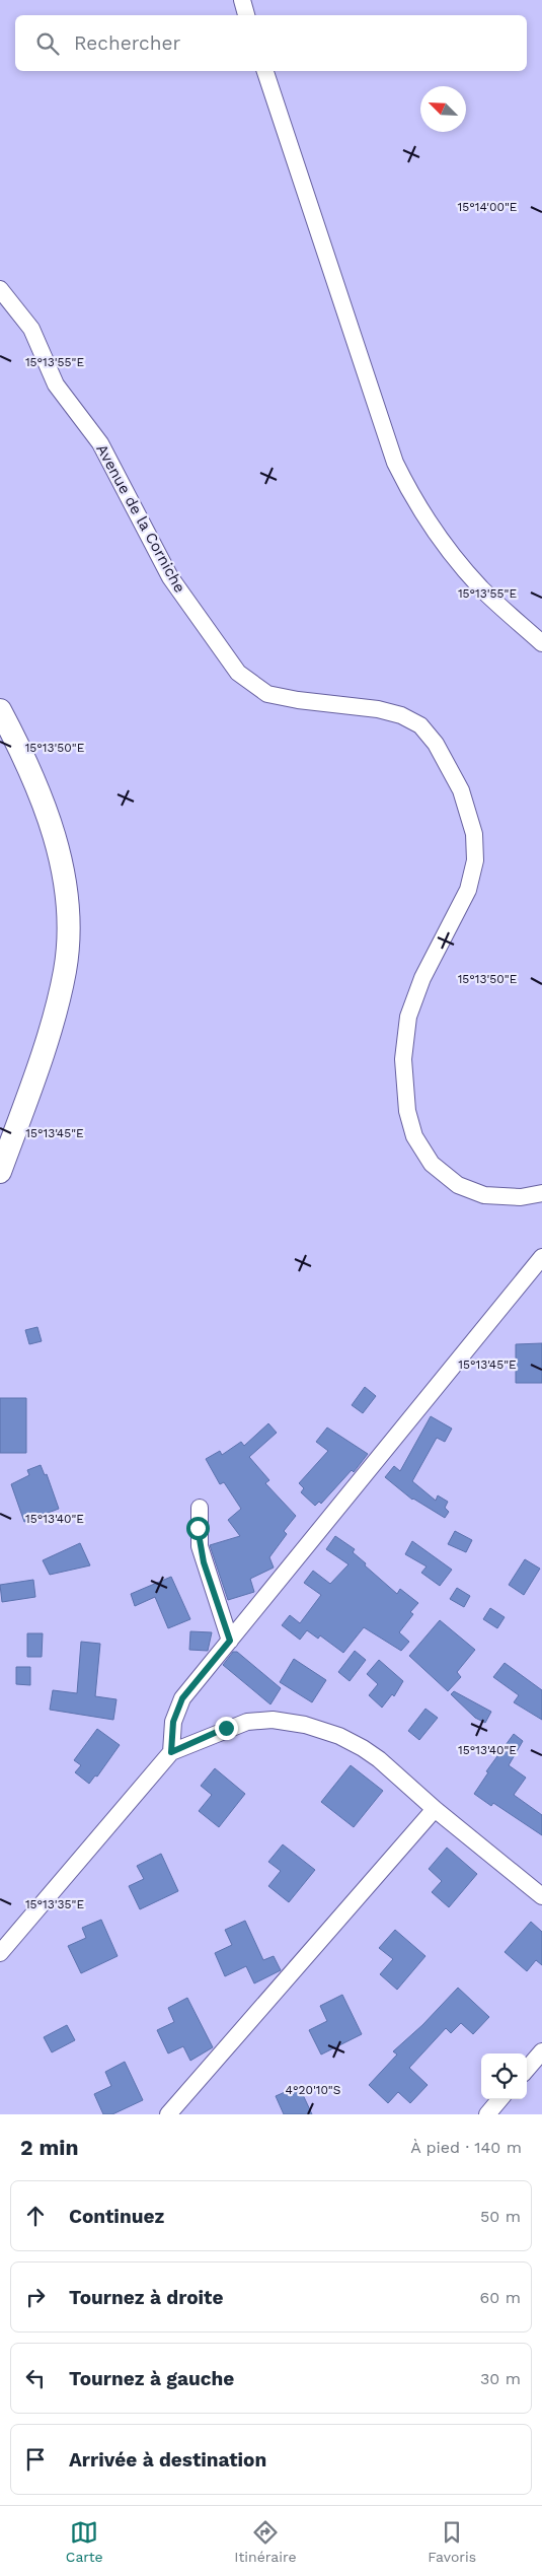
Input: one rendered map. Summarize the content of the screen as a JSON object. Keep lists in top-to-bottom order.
{
  "streets": {
    "street": ["Avenue de la Corniche"]
  },
  "north": "top left",
  "page": {
    "search": "Rechercher",
    "heading": ["2 min", "À pied · 140 m"],
    "list": [
      ["Continuez", "50 m"],
      ["Tournez à droite", "60 m"],
      ["Tournez à gauche", "30 m"],
      "Arrivée à destination"
    ],
    "nav": ["Carte", "Itinéraire", "Favoris"]
  },
  "coordinates": [
    "15°14'00\"E",
    "15°13'55\"E",
    "15°13'50\"E",
    "15°13'45\"E",
    "15°13'40\"E",
    "15°13'35\"E",
    "4°20'10\"S"
  ]
}
